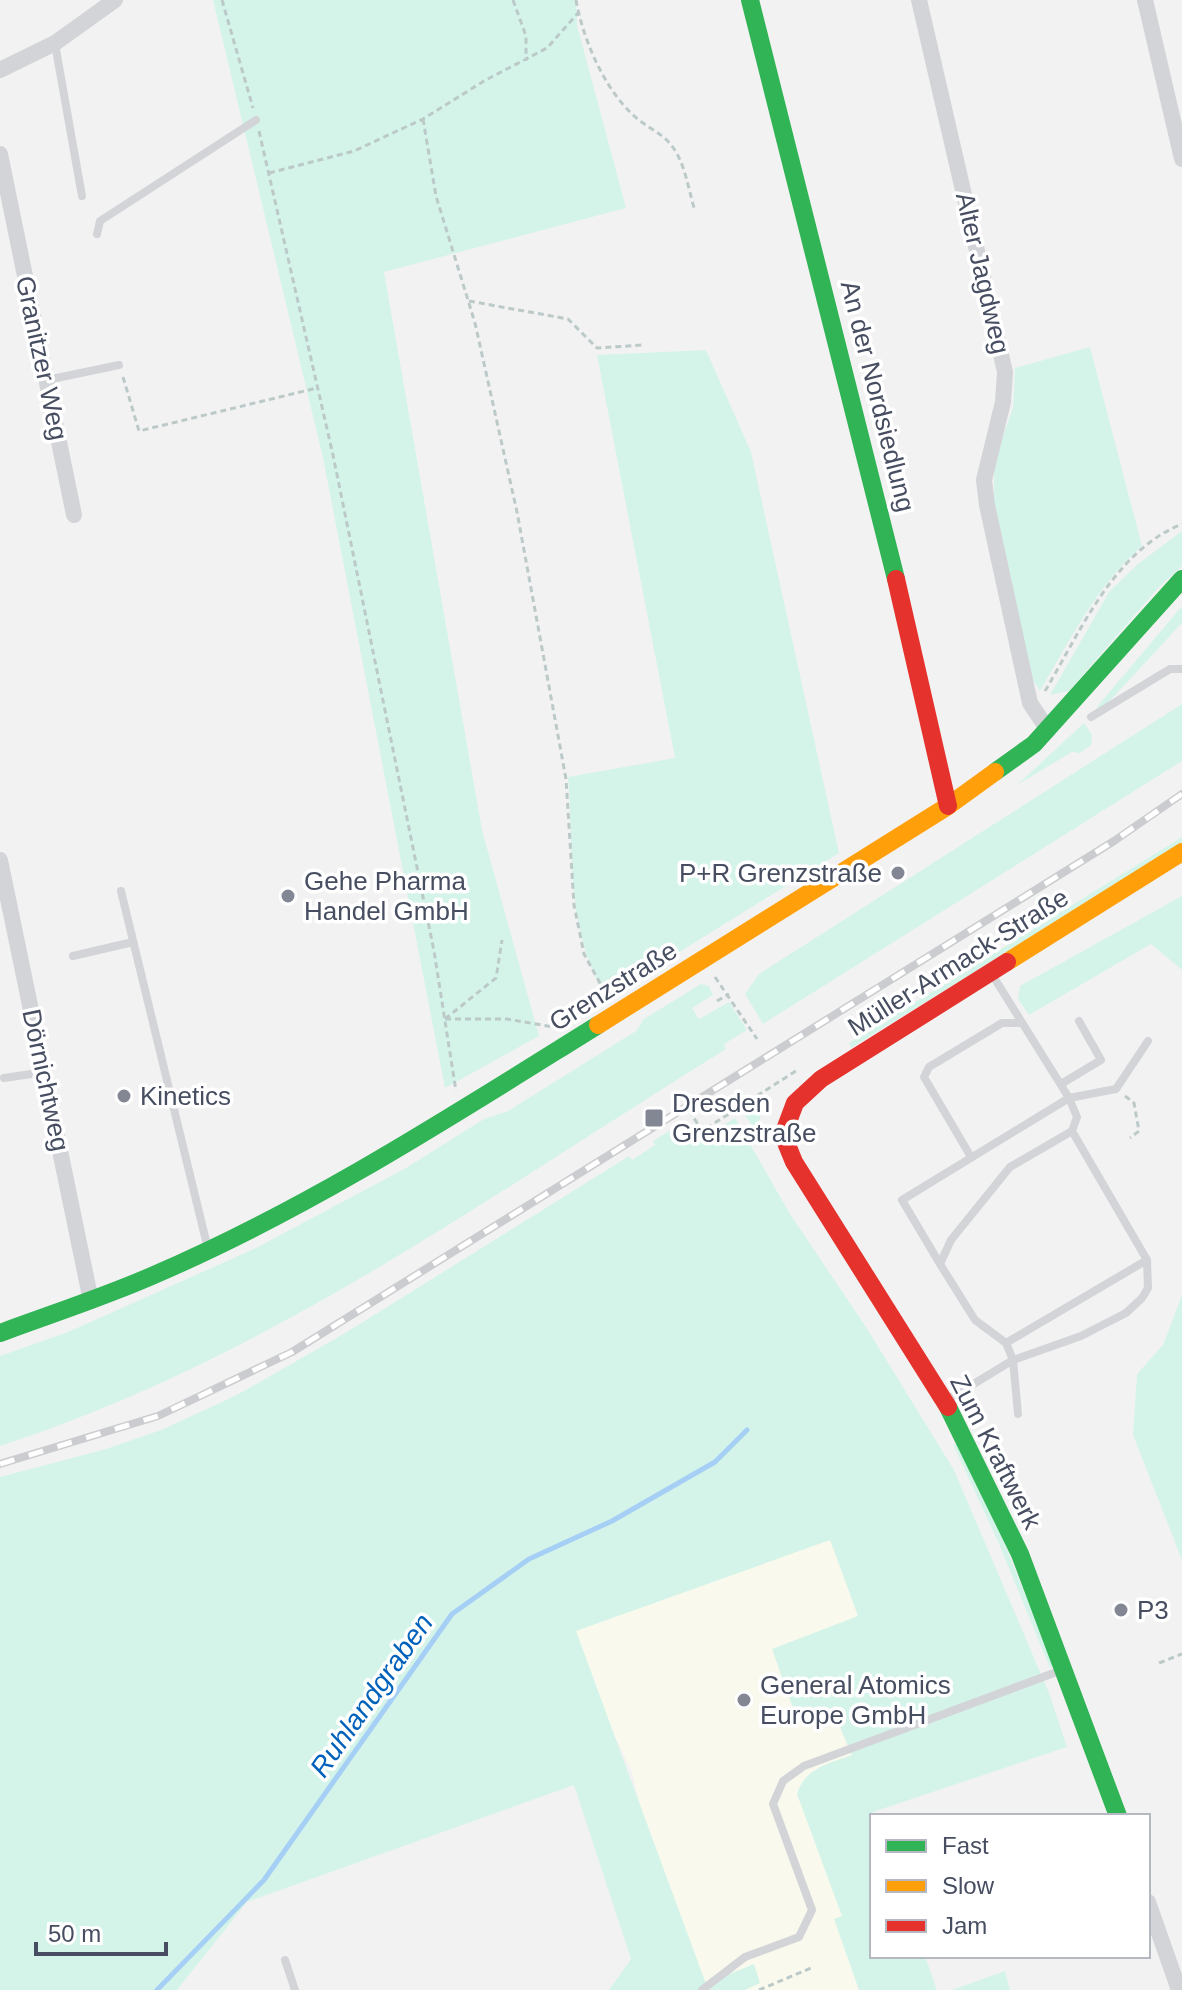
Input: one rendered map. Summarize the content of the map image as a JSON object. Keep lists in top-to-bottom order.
{
  "streets": {
    "street": [
      "Alter Jagdweg",
      "Granitzer Weg",
      "An der Nordsiedlung",
      "Müller-Armack-Straße",
      "Grenzstraße",
      "Dörnichtweg",
      "Zum Kraftwerk"
    ]
  },
  "crossings": [
    ["Alter Jagdweg", "Grenzstraße"],
    ["An der Nordsiedlung", "Grenzstraße"],
    ["Müller-Armack-Straße", "Zum Kraftwerk"],
    ["Grenzstraße", "Dörnichtweg"]
  ],
  "water": ["Ruhlandgraben"],
  "places": {
    "other": [
      "P+R Grenzstraße",
      "Gehe Pharma Handel GmbH",
      "Kinetics",
      "P3",
      "General Atomics Europe GmbH"
    ],
    "transit": ["Dresden Grenzstraße"]
  },
  "legend": ["Fast", "Slow", "Jam"],
  "scale_bar": "50 m"
}
